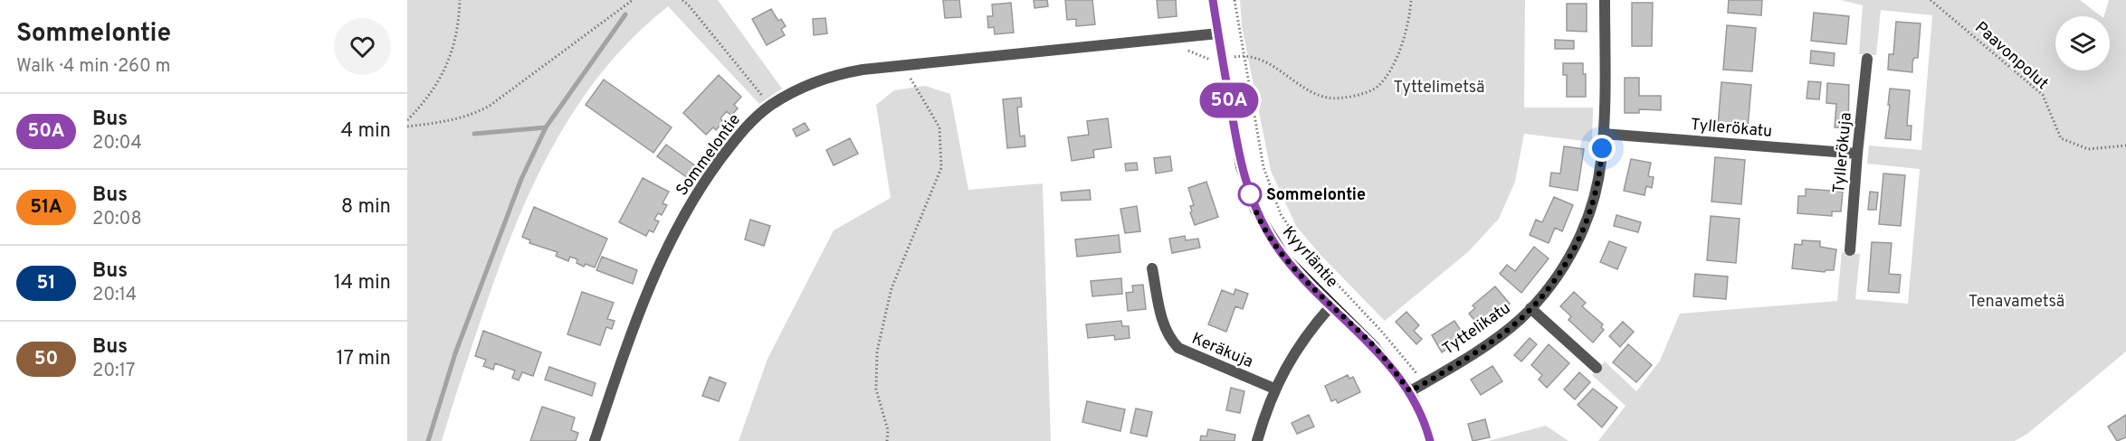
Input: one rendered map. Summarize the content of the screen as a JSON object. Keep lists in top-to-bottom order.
{
  "streets": {
    "street": [
      "Tyllerökatu",
      "Tyllerökuja",
      "Sommelontie",
      "Kyyrläntie",
      "Tyttelikatu",
      "Keräkuja"
    ],
    "path": ["Paavonpolut"]
  },
  "crossings": [
    ["Tyllerökatu", "Tyllerökuja"],
    ["Tyllerökatu", "Tyttelikatu"],
    ["Sommelontie", "Kyyrläntie"],
    ["Kyyrläntie", "Tyttelikatu"]
  ],
  "parks": ["Tyttelimetsä", "Tenavametsä"],
  "places": ["Sommelontie"],
  "lines": ["bus line 50A"],
  "page": {
    "heading": ["Sommelontie", "Walk · 4 min · 260 m"],
    "on_map": "50A",
    "list": [
      {
        "mark": "50A",
        "name": "Bus",
        "note": "20:04",
        "value": "4 min"
      },
      {
        "mark": "51A",
        "name": "Bus",
        "note": "20:08",
        "value": "8 min"
      },
      {
        "mark": "51",
        "name": "Bus",
        "note": "20:14",
        "value": "14 min"
      },
      {
        "mark": "50",
        "name": "Bus",
        "note": "20:17",
        "value": "17 min"
      }
    ]
  }
}
